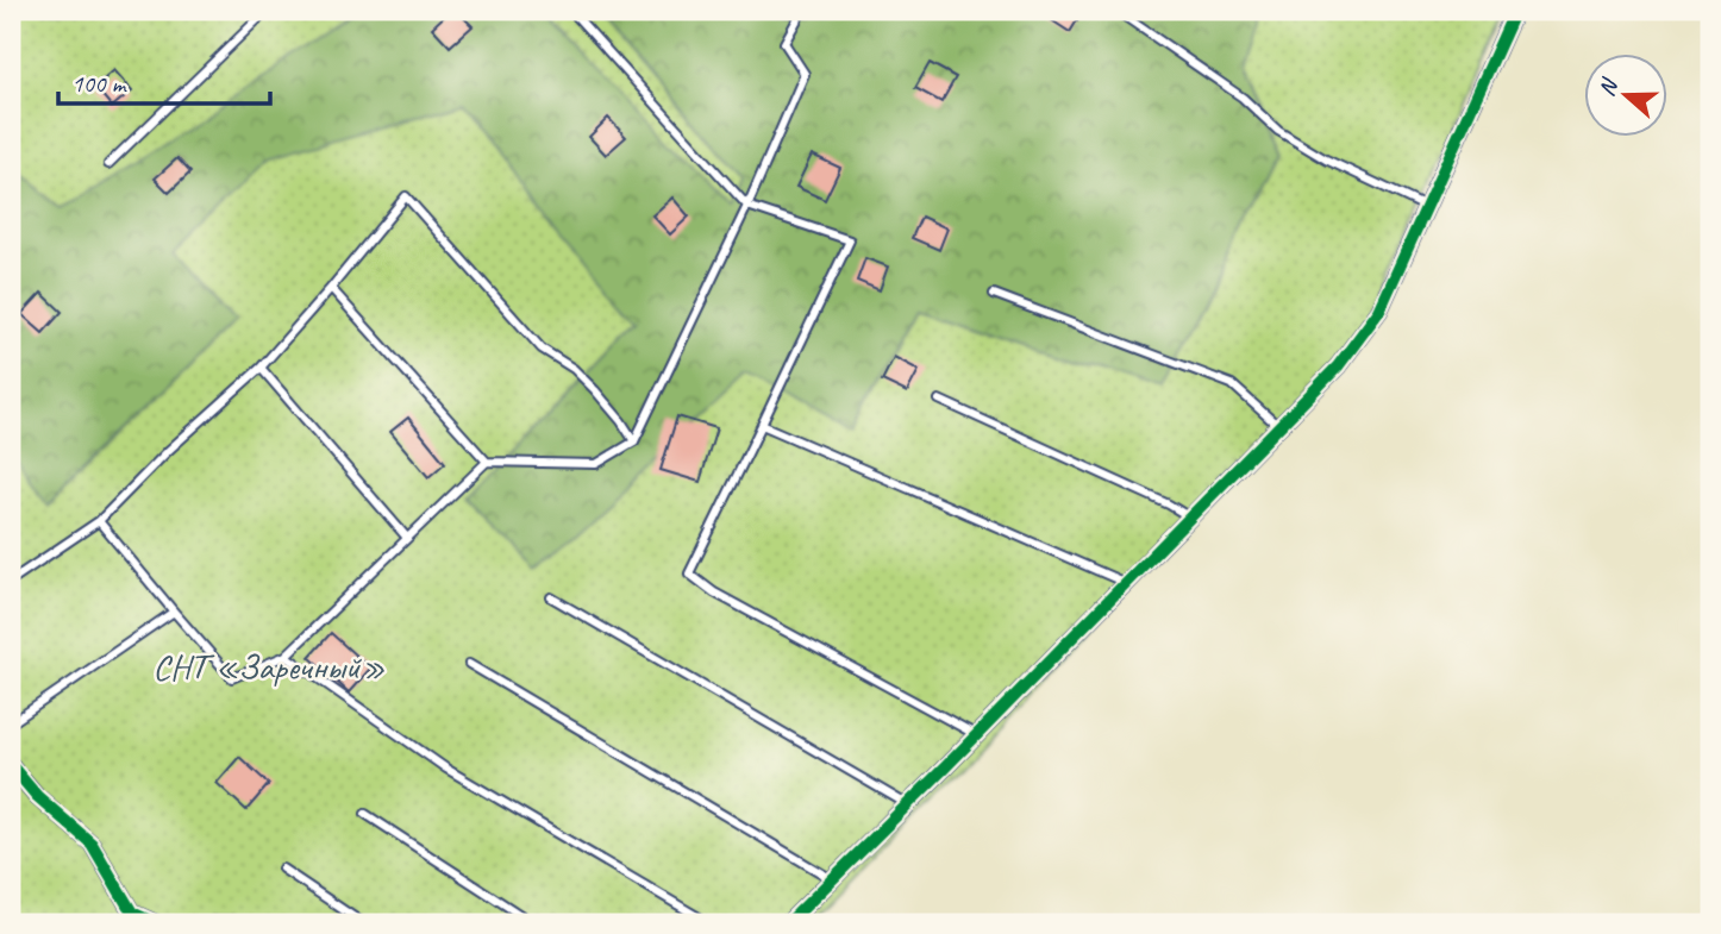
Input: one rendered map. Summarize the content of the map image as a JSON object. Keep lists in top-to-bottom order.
{
  "parks": ["СНТ «Заречный»"],
  "scale_bar": "100 m",
  "north": "left"
}
